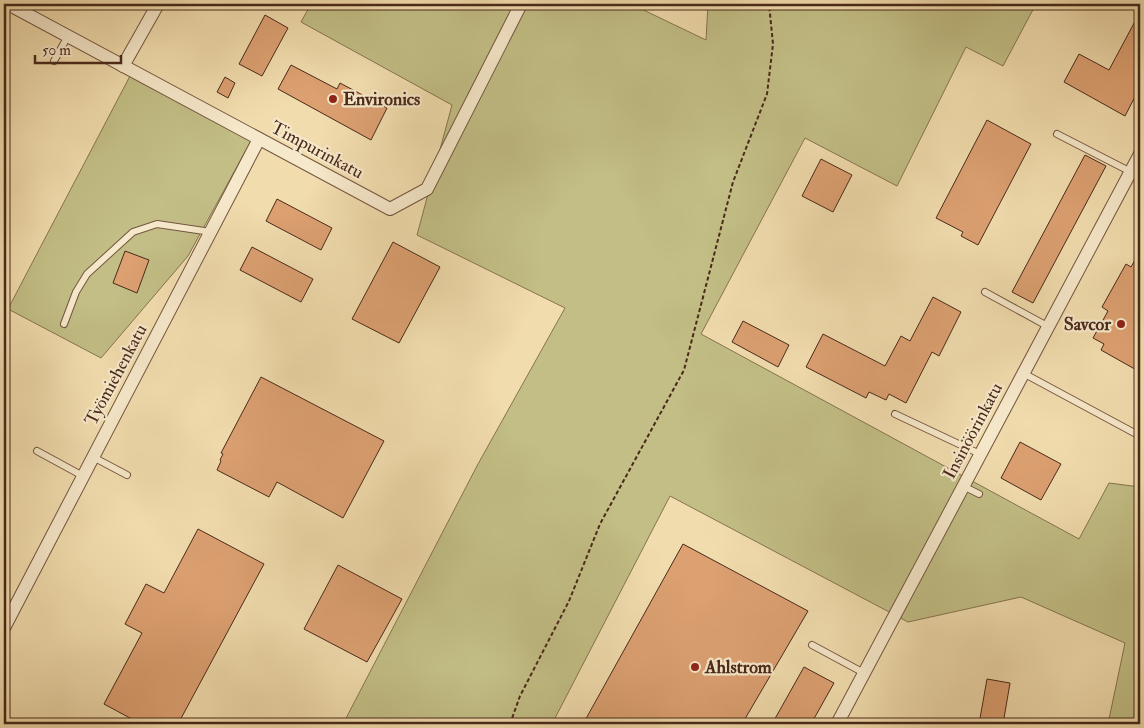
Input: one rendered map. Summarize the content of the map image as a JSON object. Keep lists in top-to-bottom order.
{
  "streets": {
    "street": ["Timpurinkatu", "Työmiehenkatu", "Insinöörinkatu"]
  },
  "crossings": [
    ["Timpurinkatu", "Työmiehenkatu"]
  ],
  "places": ["Environics", "Savcor", "Ahlstrom"],
  "scale_bar": "50 m"
}
